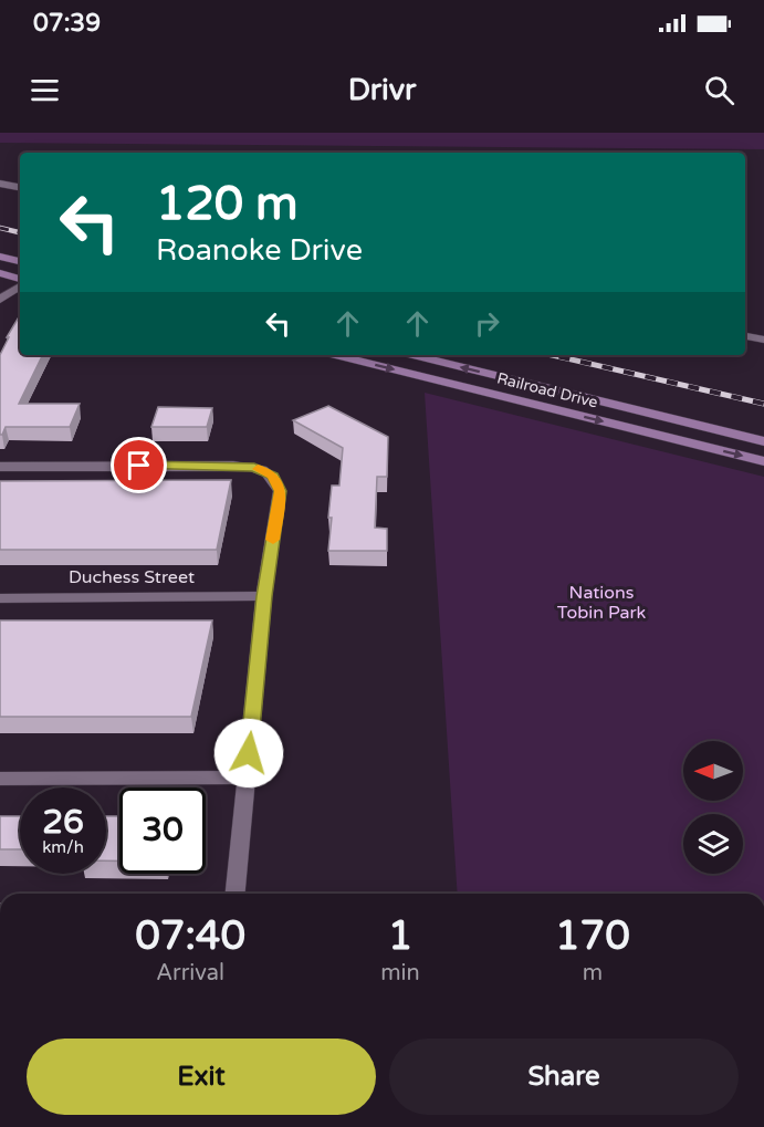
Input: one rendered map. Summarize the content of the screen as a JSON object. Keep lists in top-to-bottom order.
{
  "streets": {
    "main road": ["Railroad Drive"],
    "street": ["Duchess Street"]
  },
  "parks": ["Nations Tobin Park"],
  "north": "left",
  "page": {
    "status": "07:39",
    "header": "Drivr",
    "turn": ["120 m", "Roanoke Drive"],
    "speed": "26 km/h",
    "limit": "30",
    "eta": [
      "07:40",
      "Arrival",
      "1",
      "min",
      "170",
      "m"
    ],
    "buttons": ["Exit", "Share"]
  }
}
